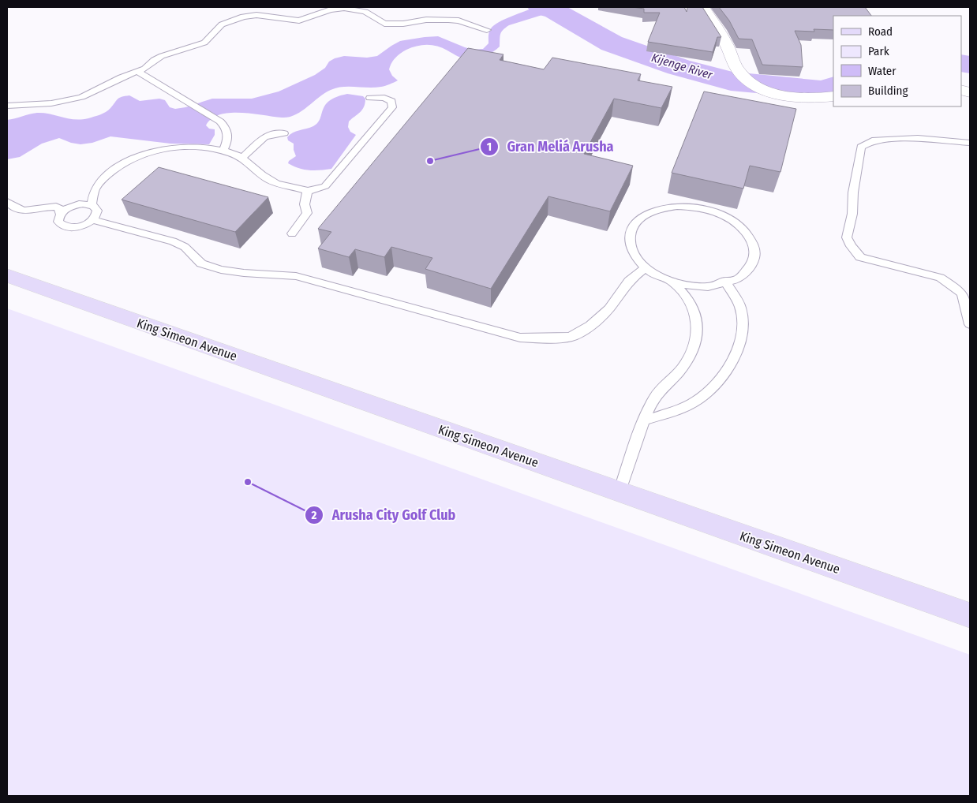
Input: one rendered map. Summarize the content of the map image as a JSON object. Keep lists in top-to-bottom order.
{
  "streets": {
    "main road": ["King Simeon Avenue"]
  },
  "water": ["Kijenge River"],
  "places": ["Gran Meliá Arusha", "Arusha City Golf Club"],
  "legend": [
    "Road",
    "Park",
    "Water",
    "Building"
  ]
}
